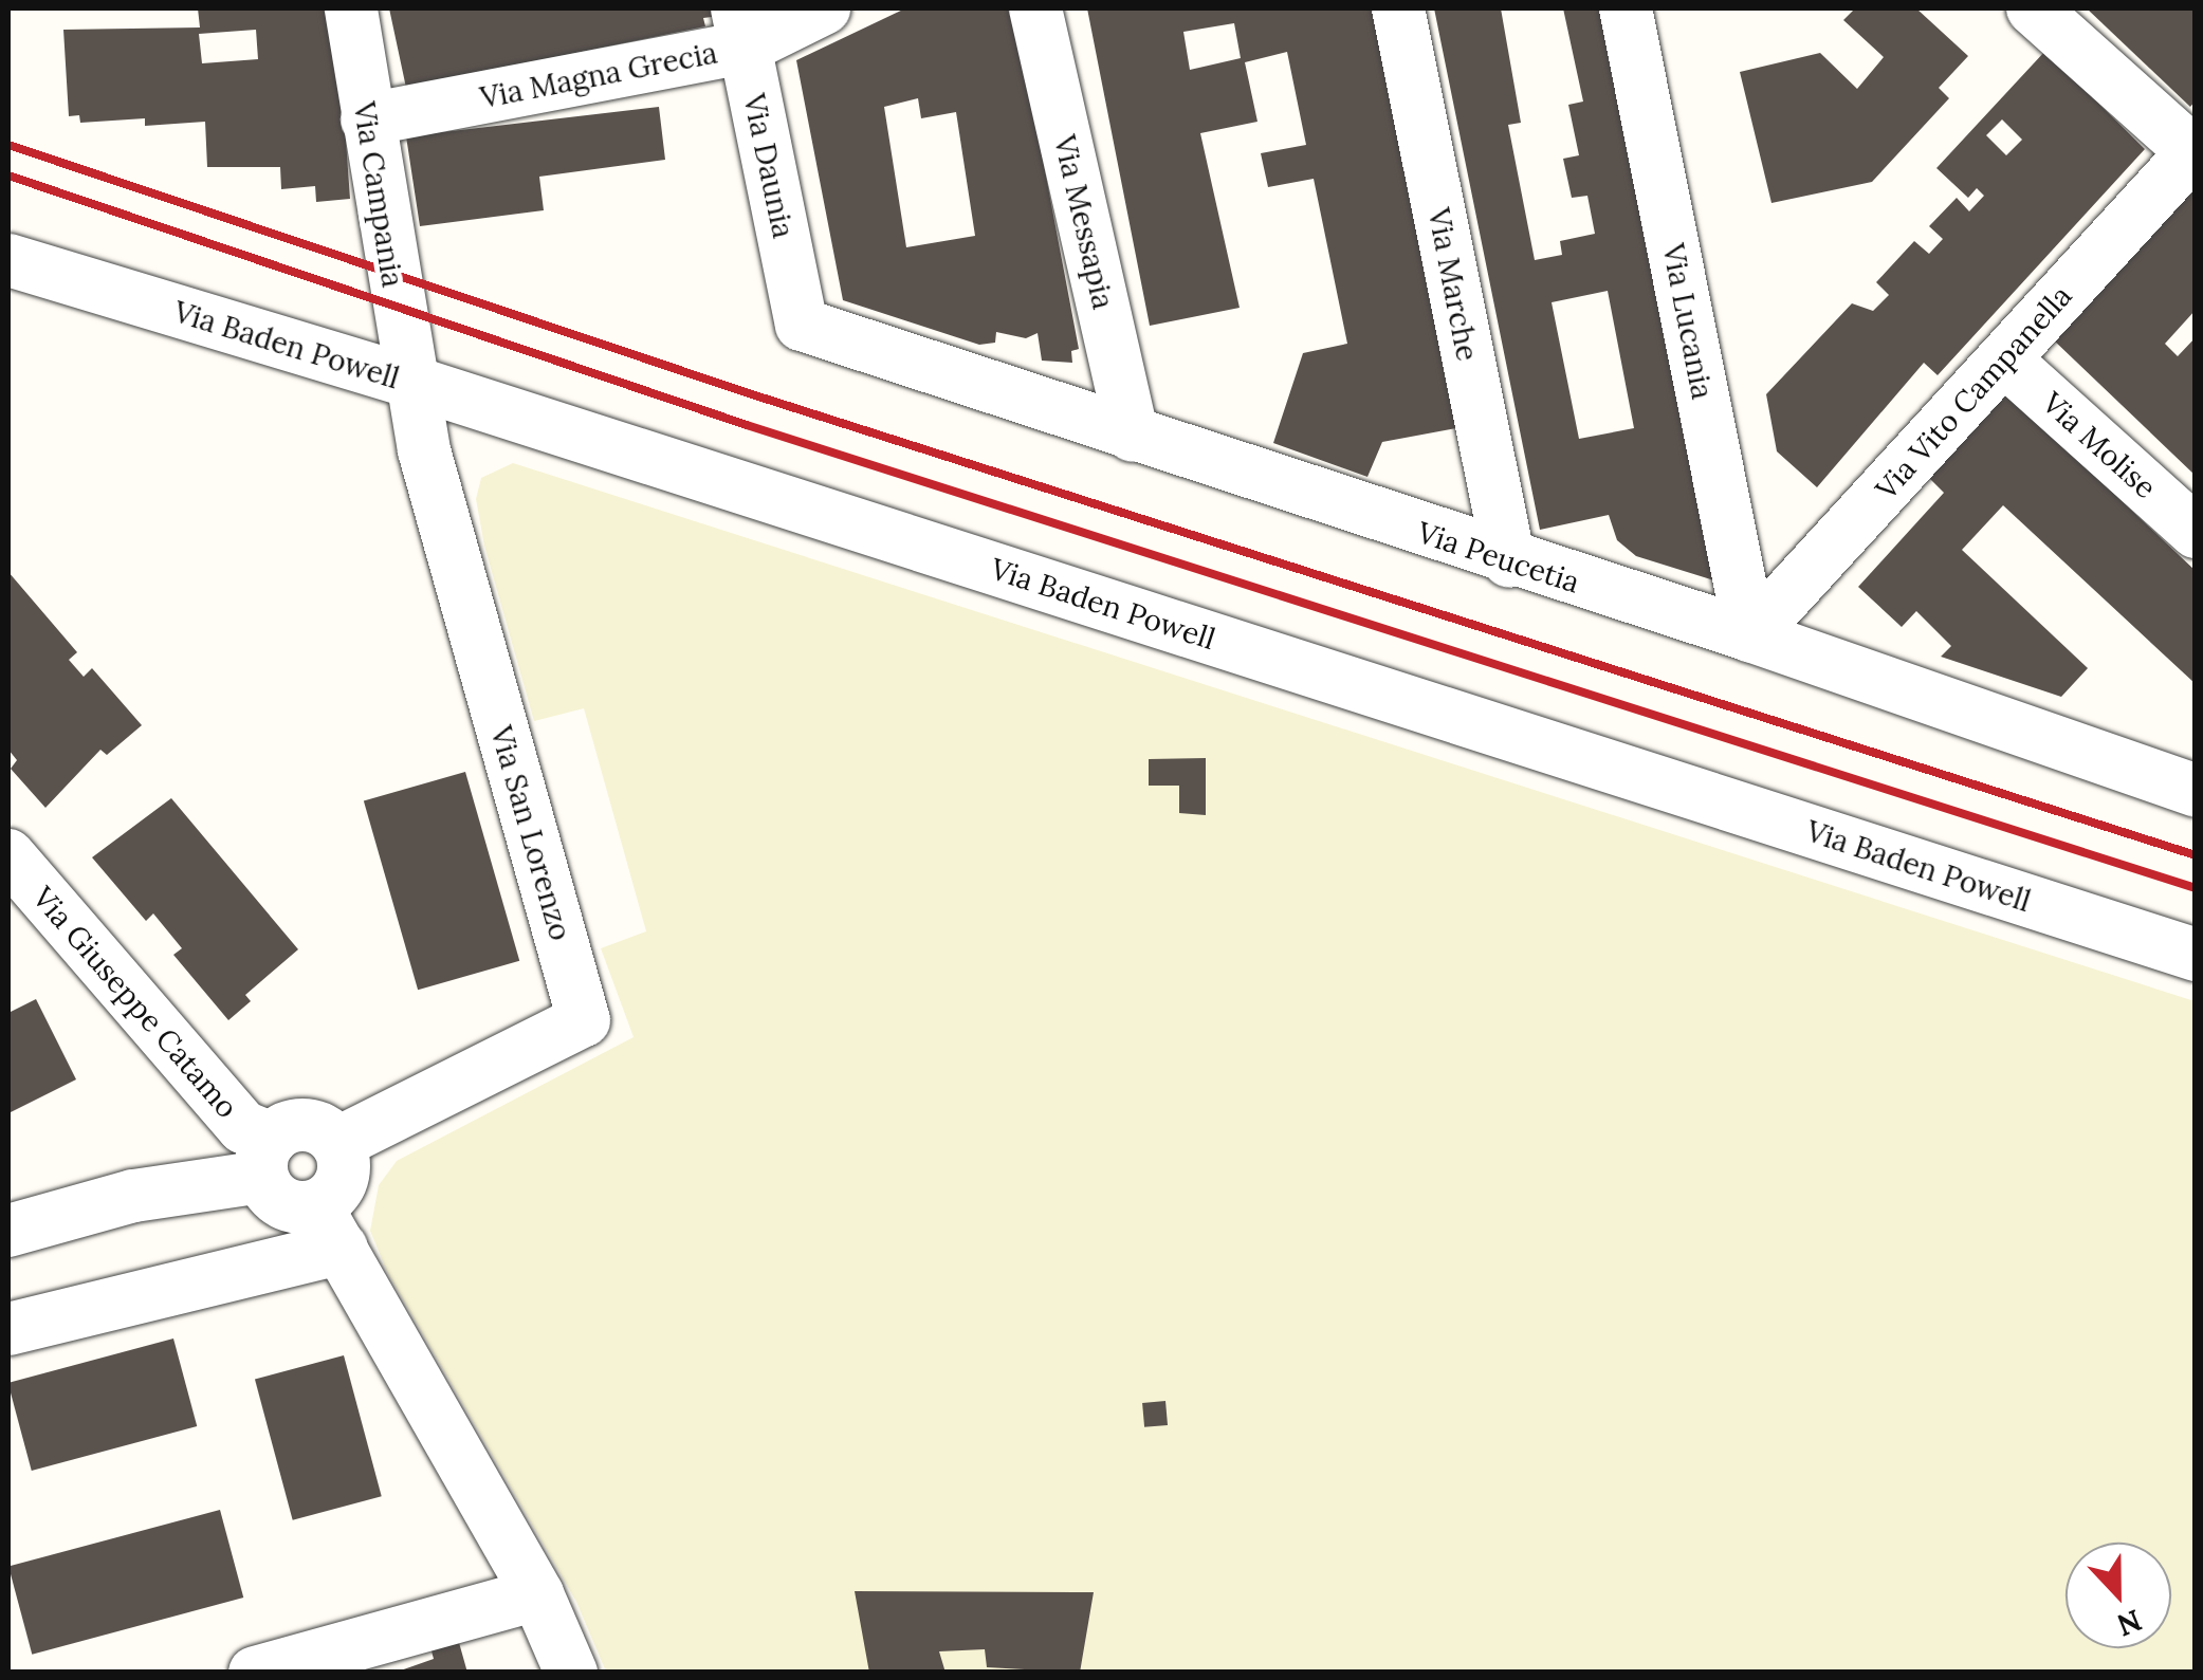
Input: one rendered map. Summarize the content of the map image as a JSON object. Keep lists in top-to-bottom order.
{
  "streets": {
    "street": [
      "Via Magna Grecia",
      "Via Daunia",
      "Via Campania",
      "Via Messapia",
      "Via Marche",
      "Via Lucania",
      "Via Baden Powell",
      "Via Vito Campanella",
      "Via Molise",
      "Via Peucetia",
      "Via San Lorenzo",
      "Via Giuseppe Catamo"
    ]
  },
  "crossings": [
    ["Via Magna Grecia", "Via Daunia"],
    ["Via Magna Grecia", "Via Campania"],
    ["Via Daunia", "Via Peucetia"],
    ["Via Campania", "Via Baden Powell"],
    ["Via Campania", "Via San Lorenzo"],
    ["Via Messapia", "Via Peucetia"],
    ["Via Marche", "Via Peucetia"],
    ["Via Lucania", "Via Vito Campanella"],
    ["Via Lucania", "Via Peucetia"],
    ["Via Baden Powell", "Via San Lorenzo"],
    ["Via Vito Campanella", "Via Molise"],
    ["Via Vito Campanella", "Via Peucetia"]
  ],
  "north": "bottom"
}
